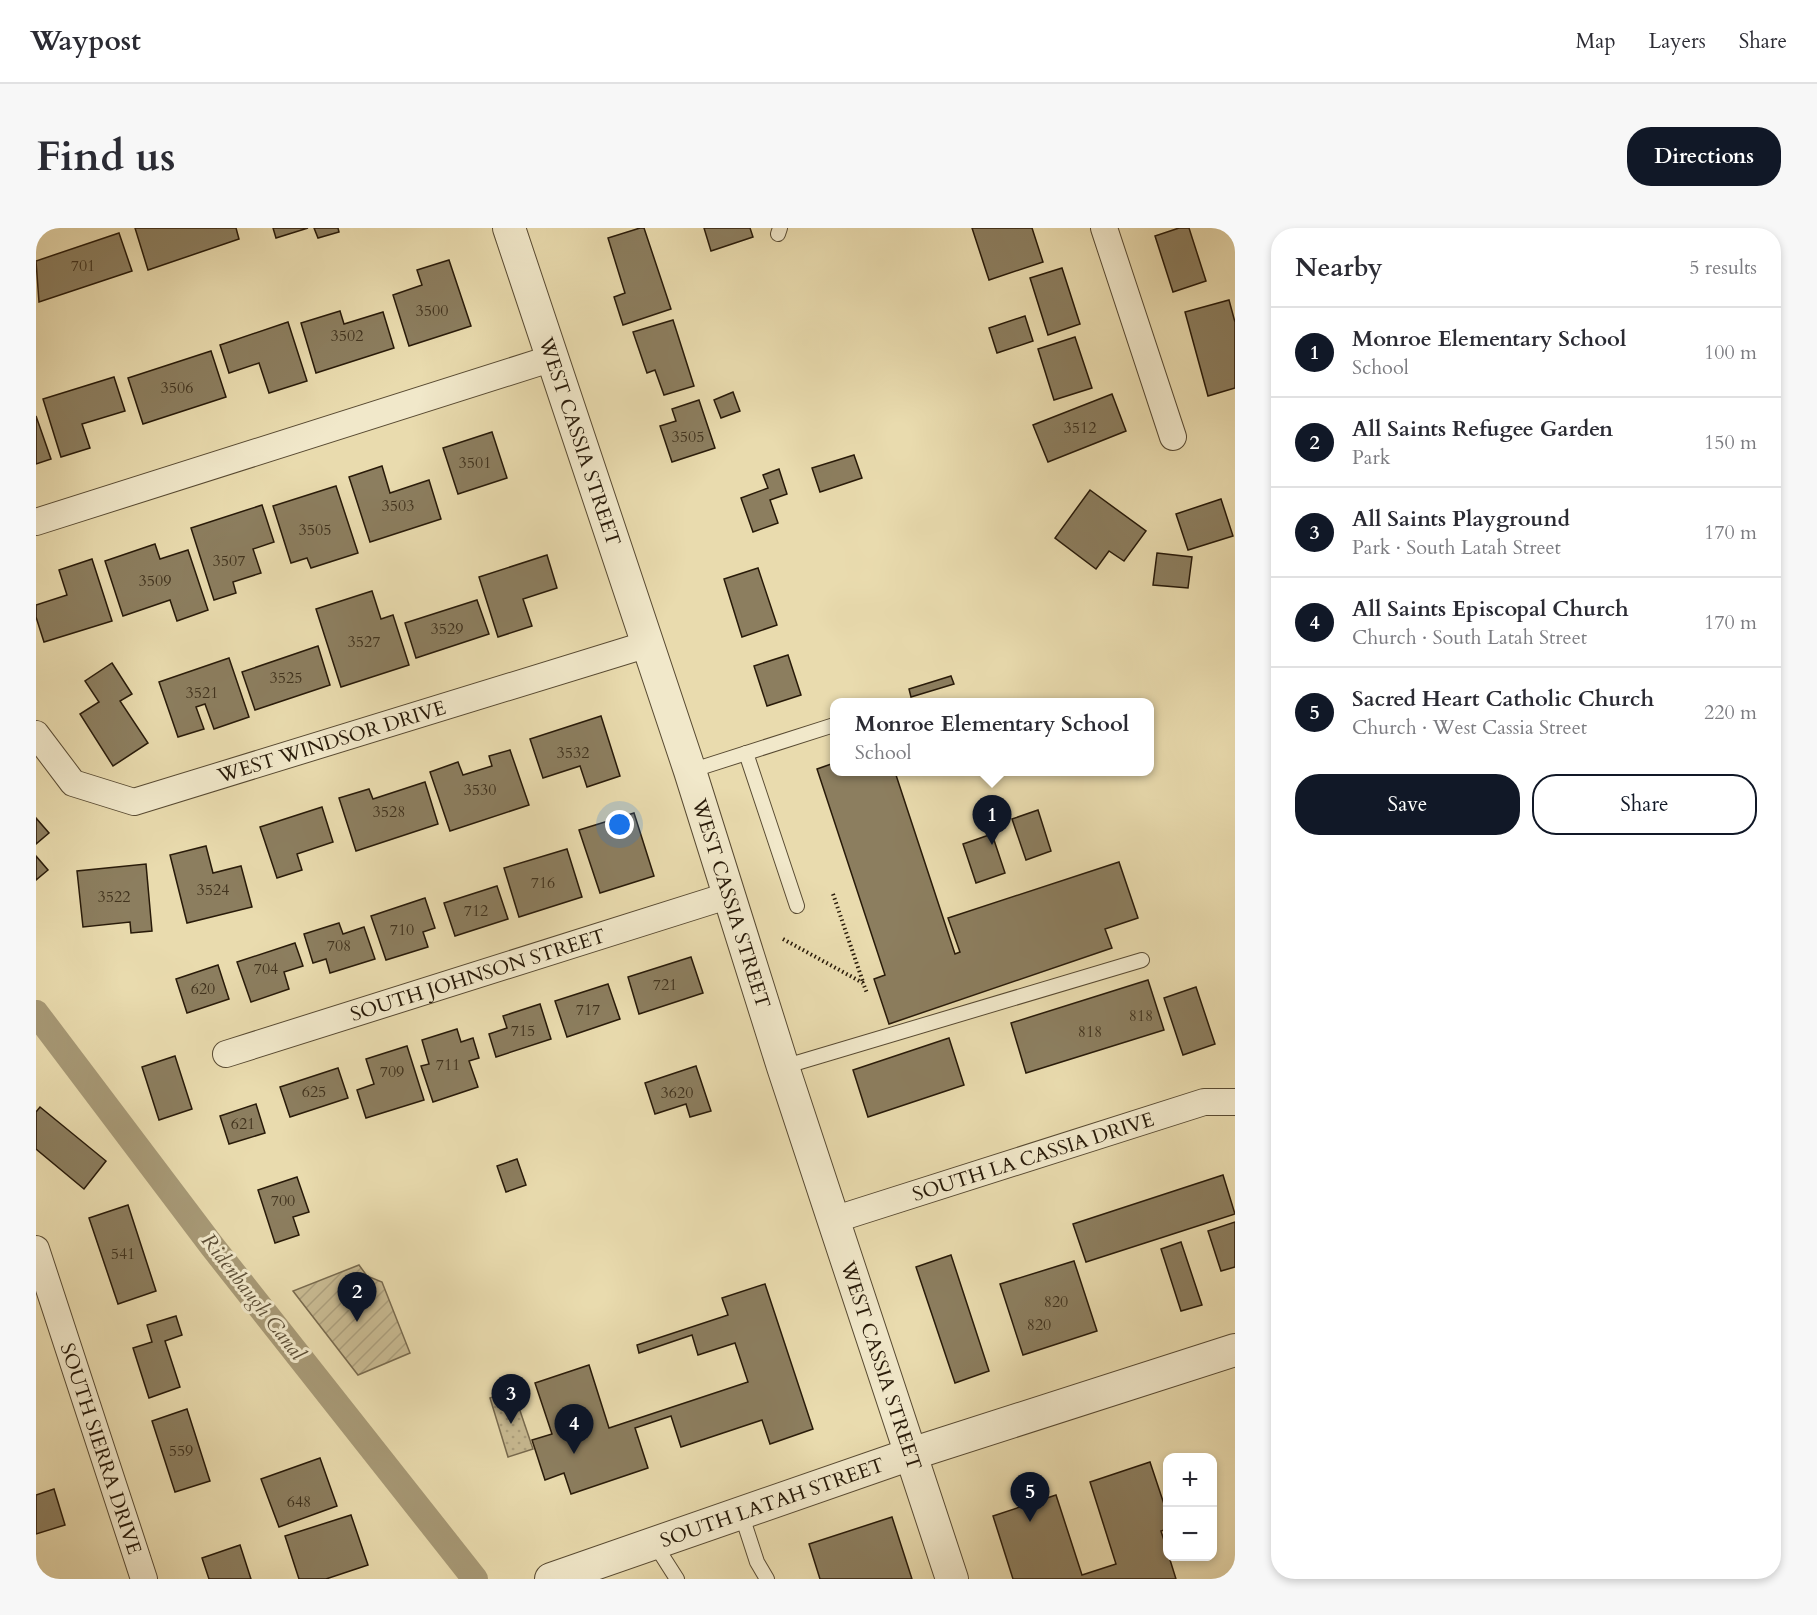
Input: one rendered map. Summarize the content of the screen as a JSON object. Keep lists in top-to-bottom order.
{
  "streets": {
    "street": [
      "WEST CASSIA STREET",
      "WEST WINDSOR DRIVE",
      "SOUTH JOHNSON STREET",
      "SOUTH LA CASSIA DRIVE",
      "SOUTH SIERRA DRIVE",
      "SOUTH LATAH STREET"
    ]
  },
  "crossings": [
    ["WEST CASSIA STREET", "WEST WINDSOR DRIVE"],
    ["WEST CASSIA STREET", "SOUTH JOHNSON STREET"],
    ["WEST CASSIA STREET", "SOUTH LA CASSIA DRIVE"],
    ["WEST CASSIA STREET", "SOUTH LATAH STREET"]
  ],
  "water": ["Ridenbaugh Canal"],
  "house_numbers": [
    "701",
    "3500",
    "3502",
    "3506",
    "3512",
    "3505",
    "3501",
    "3503",
    "3505",
    "3507",
    "3509",
    "3529",
    "3527",
    "3525",
    "3521",
    "3532",
    "3530",
    "3528",
    "716",
    "3524",
    "3522",
    "712",
    "710",
    "708",
    "704",
    "721",
    "620",
    "717",
    "818",
    "715",
    "818",
    "711",
    "709",
    "625",
    "3620",
    "621",
    "700",
    "541",
    "820",
    "820",
    "559",
    "648"
  ],
  "page": {
    "header": "Waypost",
    "nav": ["Map", "Layers", "Share"],
    "buttons": [
      "Directions",
      ["Save", "Share"]
    ],
    "title": "Find us",
    "heading": ["Nearby", "5 results"],
    "list": [
      {
        "mark": "1",
        "name": "Monroe Elementary School",
        "note": "School",
        "value": "100 m"
      },
      {
        "mark": "2",
        "name": "All Saints Refugee Garden",
        "note": "Park",
        "value": "150 m"
      },
      {
        "mark": "3",
        "name": "All Saints Playground",
        "note": "Park · South Latah Street",
        "value": "170 m"
      },
      {
        "mark": "4",
        "name": "All Saints Episcopal Church",
        "note": "Church · South Latah Street",
        "value": "170 m"
      },
      {
        "mark": "5",
        "name": "Sacred Heart Catholic Church",
        "note": "Church · West Cassia Street",
        "value": "220 m"
      }
    ],
    "popup": ["Monroe Elementary School", "School"],
    "pins": [
      "1",
      "2",
      "3",
      "4",
      "5"
    ],
    "map_buttons": ["+", "−"]
  }
}
